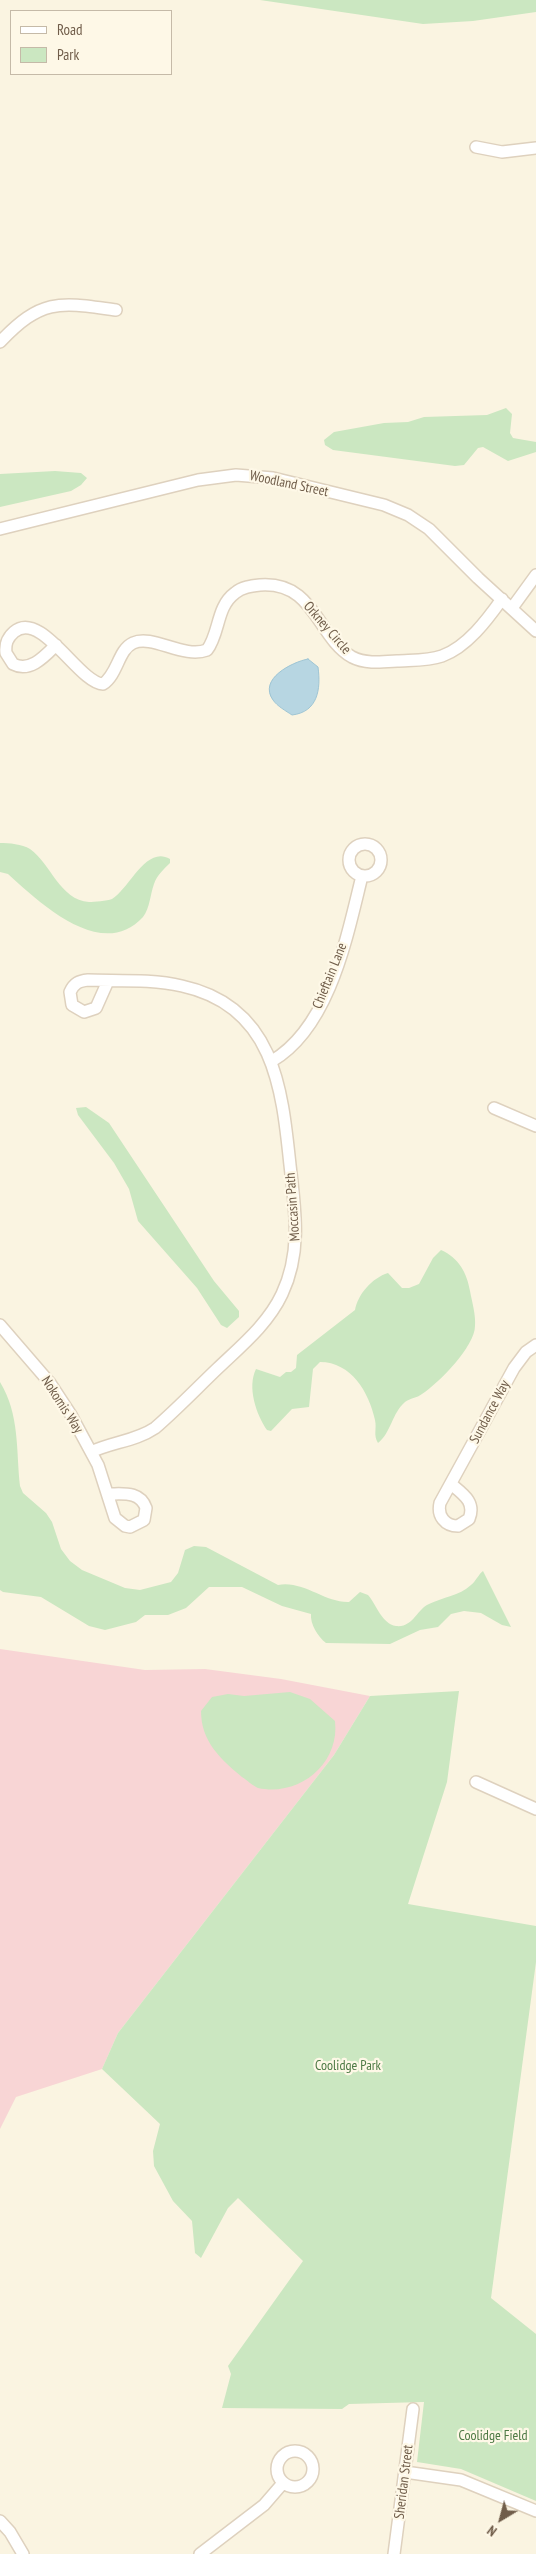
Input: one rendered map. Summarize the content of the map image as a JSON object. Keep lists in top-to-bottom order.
{
  "streets": {
    "street": [
      "Woodland Street",
      "Orkney Circle",
      "Chieftain Lane",
      "Moccasin Path",
      "Nokomis Way",
      "Sundance Way",
      "Sheridan Street"
    ]
  },
  "crossings": [
    ["Woodland Street", "Orkney Circle"],
    ["Chieftain Lane", "Moccasin Path"],
    ["Moccasin Path", "Nokomis Way"]
  ],
  "parks": ["Coolidge Park", "Coolidge Field"],
  "legend": ["Road", "Park"],
  "north": "bottom left"
}
